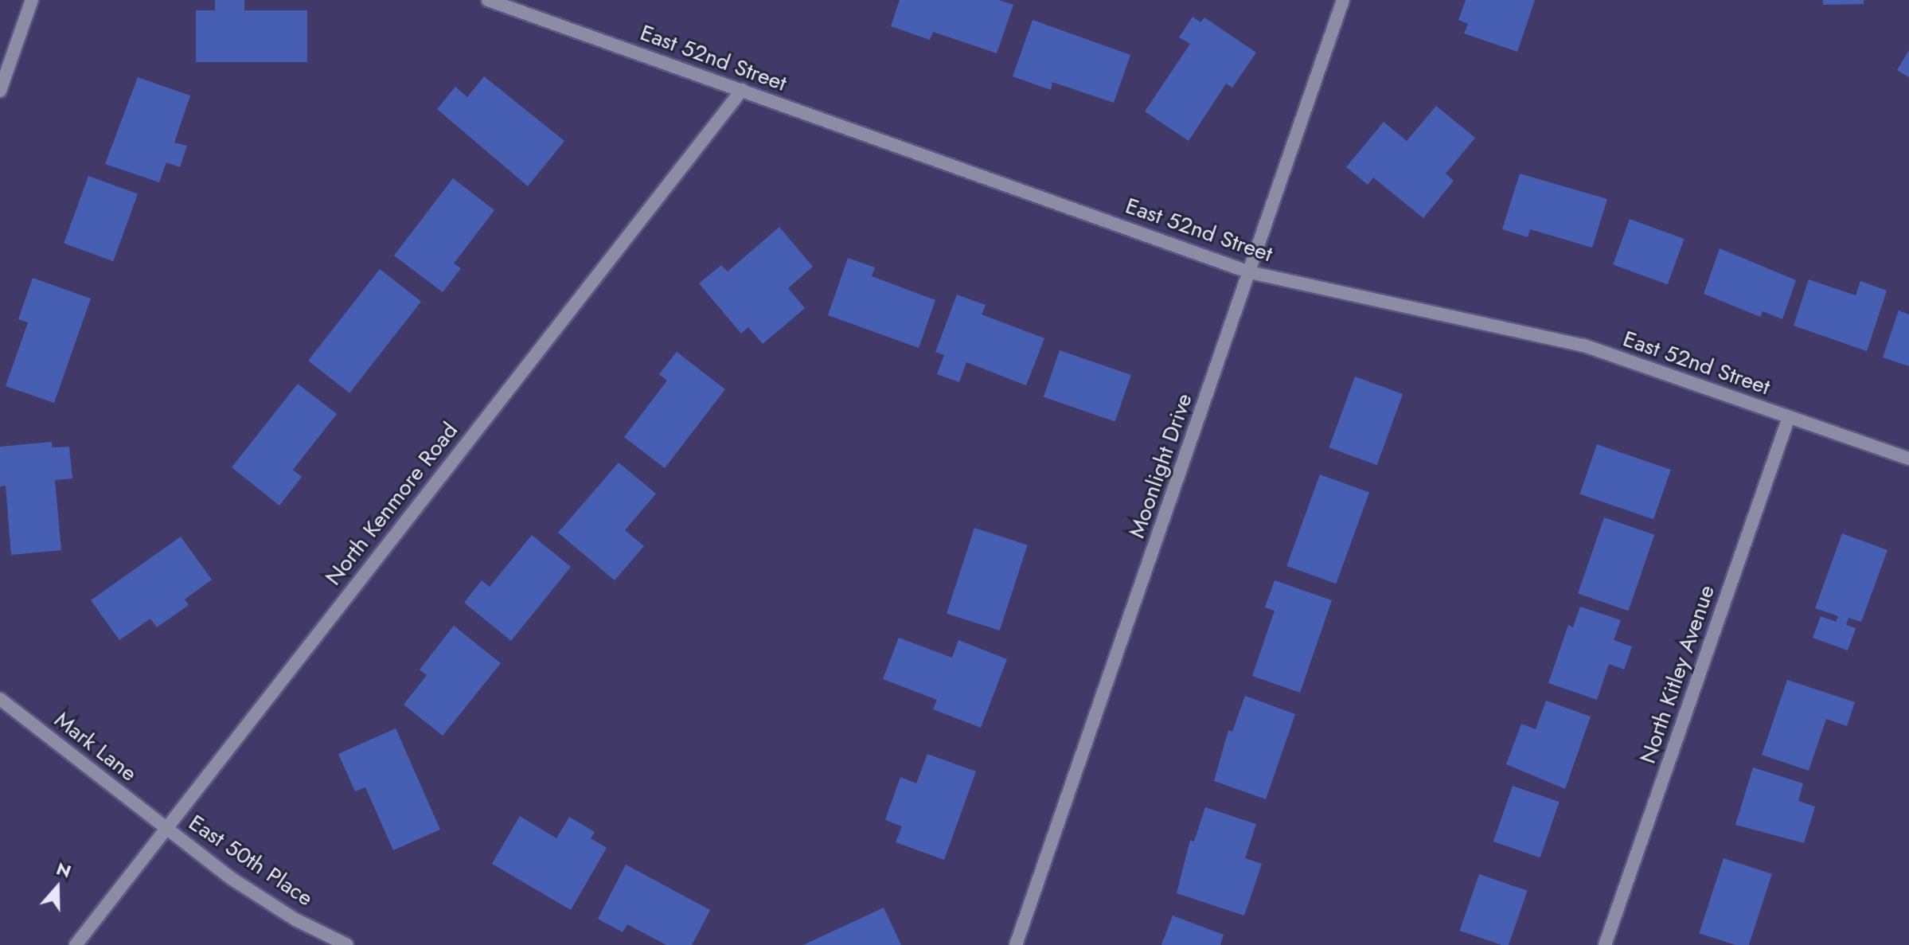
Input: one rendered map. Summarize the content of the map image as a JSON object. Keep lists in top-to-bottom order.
{
  "streets": {
    "street": [
      "East 52nd Street",
      "Moonlight Drive",
      "North Kenmore Road",
      "North Kitley Avenue",
      "Mark Lane",
      "East 50th Place"
    ]
  },
  "crossings": [
    ["East 52nd Street", "Moonlight Drive"],
    ["East 52nd Street", "North Kenmore Road"],
    ["East 52nd Street", "North Kitley Avenue"],
    ["North Kenmore Road", "Mark Lane"],
    ["North Kenmore Road", "East 50th Place"],
    ["Mark Lane", "East 50th Place"]
  ],
  "north": "top"
}
